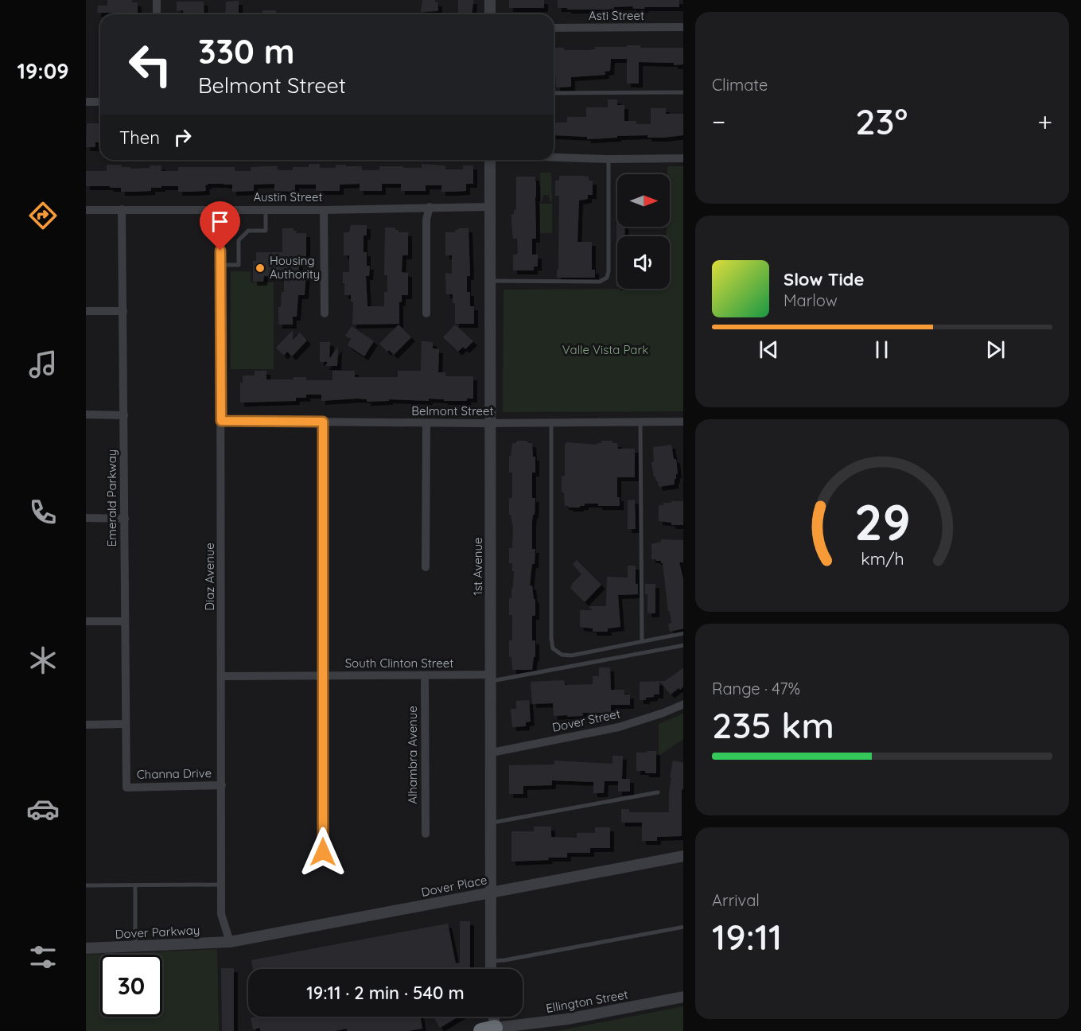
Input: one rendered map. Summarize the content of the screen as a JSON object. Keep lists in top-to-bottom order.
{
  "streets": {
    "street": [
      "Asti Street",
      "Austin Street",
      "Belmont Street",
      "Emerald Parkway",
      "1st Avenue",
      "Diaz Avenue",
      "South Clinton Street",
      "Dover Street",
      "Alhambra Avenue",
      "Channa Drive",
      "Dover Place",
      "Dover Parkway",
      "Ellington Street"
    ]
  },
  "crossings": [
    ["Austin Street", "Emerald Parkway"],
    ["Austin Street", "1st Avenue"],
    ["Austin Street", "Diaz Avenue"],
    ["Belmont Street", "1st Avenue"],
    ["Belmont Street", "Diaz Avenue"],
    ["Emerald Parkway", "Channa Drive"],
    ["1st Avenue", "South Clinton Street"],
    ["1st Avenue", "Dover Street"],
    ["1st Avenue", "Dover Place"],
    ["Diaz Avenue", "South Clinton Street"],
    ["Diaz Avenue", "Channa Drive"],
    ["Diaz Avenue", "Dover Place"],
    ["Diaz Avenue", "Dover Parkway"],
    ["South Clinton Street", "Alhambra Avenue"],
    ["Dover Place", "Dover Parkway"]
  ],
  "parks": ["Valle Vista Park"],
  "places": ["Housing Authority"],
  "north": "right",
  "page": {
    "tabs": "19:09",
    "tile": [
      "Climate",
      ["Range · 47%", "235 km"],
      ["Arrival", "19:11"]
    ],
    "turn": ["330 m", "Belmont Street"],
    "heat": ["−", "23°", "+"],
    "then": "Then",
    "song": ["Slow Tide", "Marlow"],
    "limit": "30",
    "trip": "19:11 · 2 min · 540 m",
    "gauge": ["29", "km/h"]
  }
}
